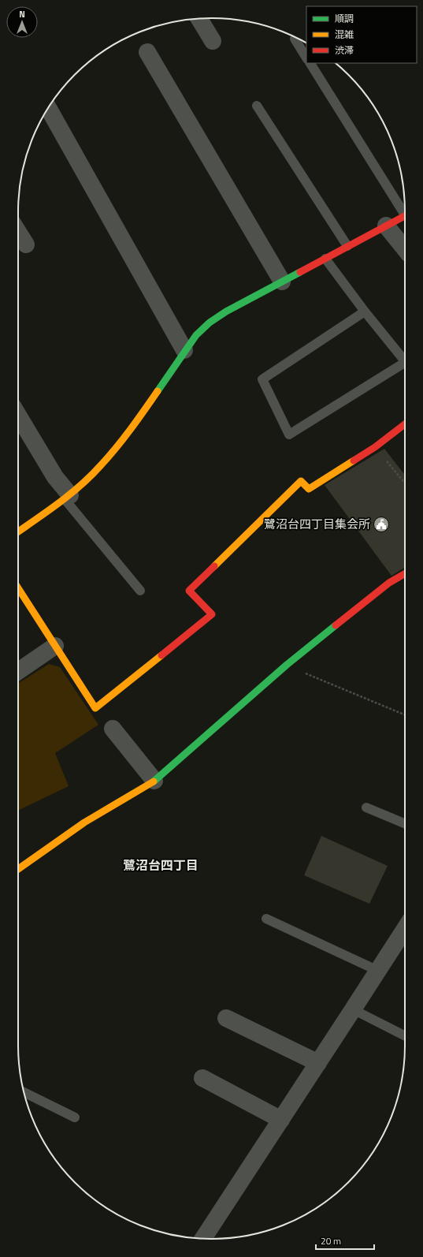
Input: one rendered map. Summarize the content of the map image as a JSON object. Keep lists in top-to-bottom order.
{
  "districts": ["鷺沼台四丁目"],
  "places": {
    "public building": ["鷺沼台四丁目集会所"]
  },
  "legend": ["順調", "混雑", "渋滞"],
  "scale_bar": "20 m",
  "north": "top"
}
